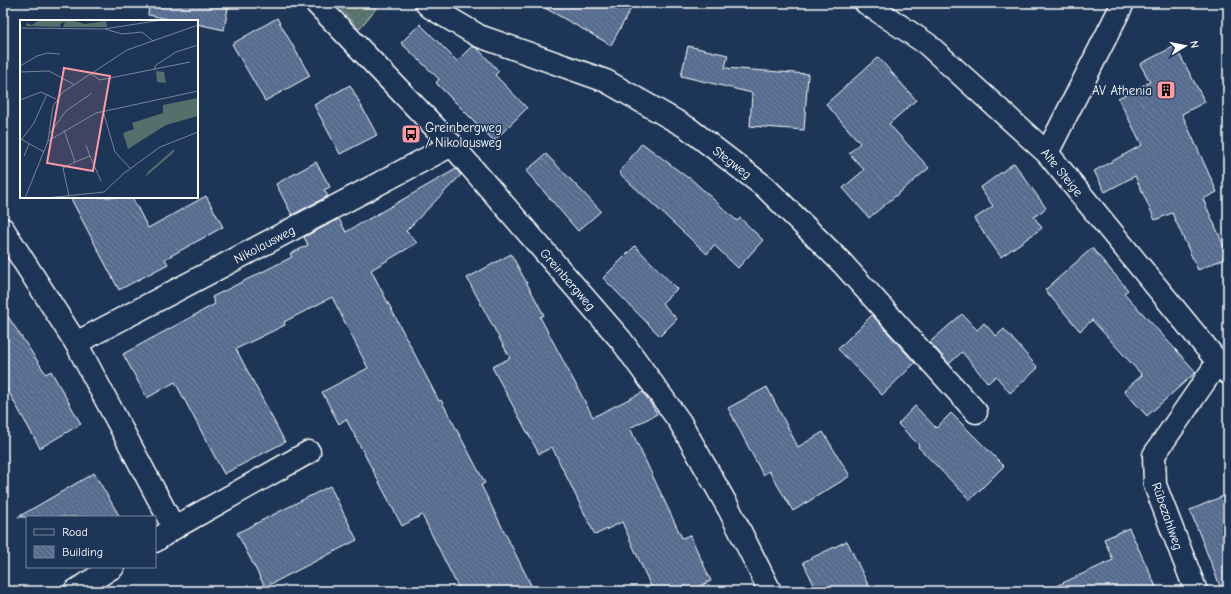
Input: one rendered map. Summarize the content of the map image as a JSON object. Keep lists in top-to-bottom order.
{
  "streets": {
    "street": [
      "Stegweg",
      "Alte Steige",
      "Nikolausweg",
      "Greinbergweg",
      "Rübezahlweg"
    ]
  },
  "crossings": [
    ["Alte Steige", "Rübezahlweg"],
    ["Nikolausweg", "Greinbergweg"]
  ],
  "places": {
    "building": ["AV Athenia"],
    "bus stop": ["Greinbergweg / Nikolausweg"]
  },
  "legend": ["Road", "Building"],
  "north": "right"
}
